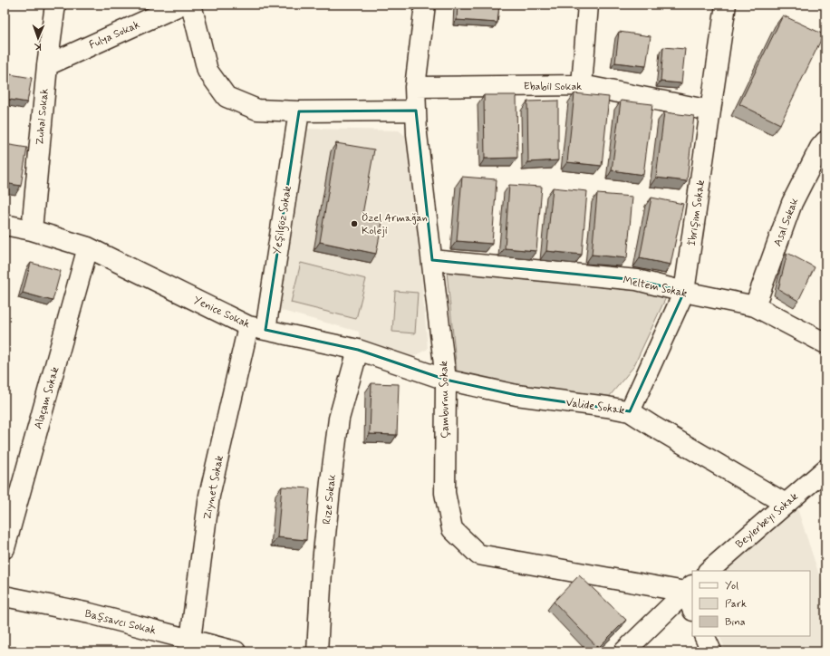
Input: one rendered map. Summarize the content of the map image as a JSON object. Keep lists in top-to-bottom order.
{
  "streets": {
    "street": [
      "Fulya Sokak",
      "Ebabil Sokak",
      "Zuhal Sokak",
      "İbrişim Sokak",
      "Yeşilgöz Sokak",
      "Asal Sokak",
      "Meltem Sokak",
      "Yenice Sokak",
      "Alaçam Sokak",
      "Çamburnu Sokak",
      "Valide Sokak",
      "Ziynet Sokak",
      "Rize Sokak",
      "Beylerbeyi Sokak",
      "Başsavcı Sokak"
    ]
  },
  "crossings": [
    ["Fulya Sokak", "Zuhal Sokak"],
    ["Ebabil Sokak", "İbrişim Sokak"],
    ["Ebabil Sokak", "Çamburnu Sokak"],
    ["Zuhal Sokak", "Yenice Sokak"],
    ["İbrişim Sokak", "Meltem Sokak"],
    ["İbrişim Sokak", "Valide Sokak"],
    ["Yeşilgöz Sokak", "Yenice Sokak"],
    ["Yeşilgöz Sokak", "Ziynet Sokak"],
    ["Asal Sokak", "Meltem Sokak"],
    ["Meltem Sokak", "Çamburnu Sokak"],
    ["Yenice Sokak", "Alaçam Sokak"],
    ["Yenice Sokak", "Çamburnu Sokak"],
    ["Yenice Sokak", "Valide Sokak"],
    ["Yenice Sokak", "Ziynet Sokak"],
    ["Yenice Sokak", "Rize Sokak"],
    ["Çamburnu Sokak", "Valide Sokak"],
    ["Valide Sokak", "Beylerbeyi Sokak"],
    ["Ziynet Sokak", "Başsavcı Sokak"]
  ],
  "places": ["Özel Armağan Koleji"],
  "legend": ["Yol", "Park", "Bina"],
  "north": "bottom"
}
